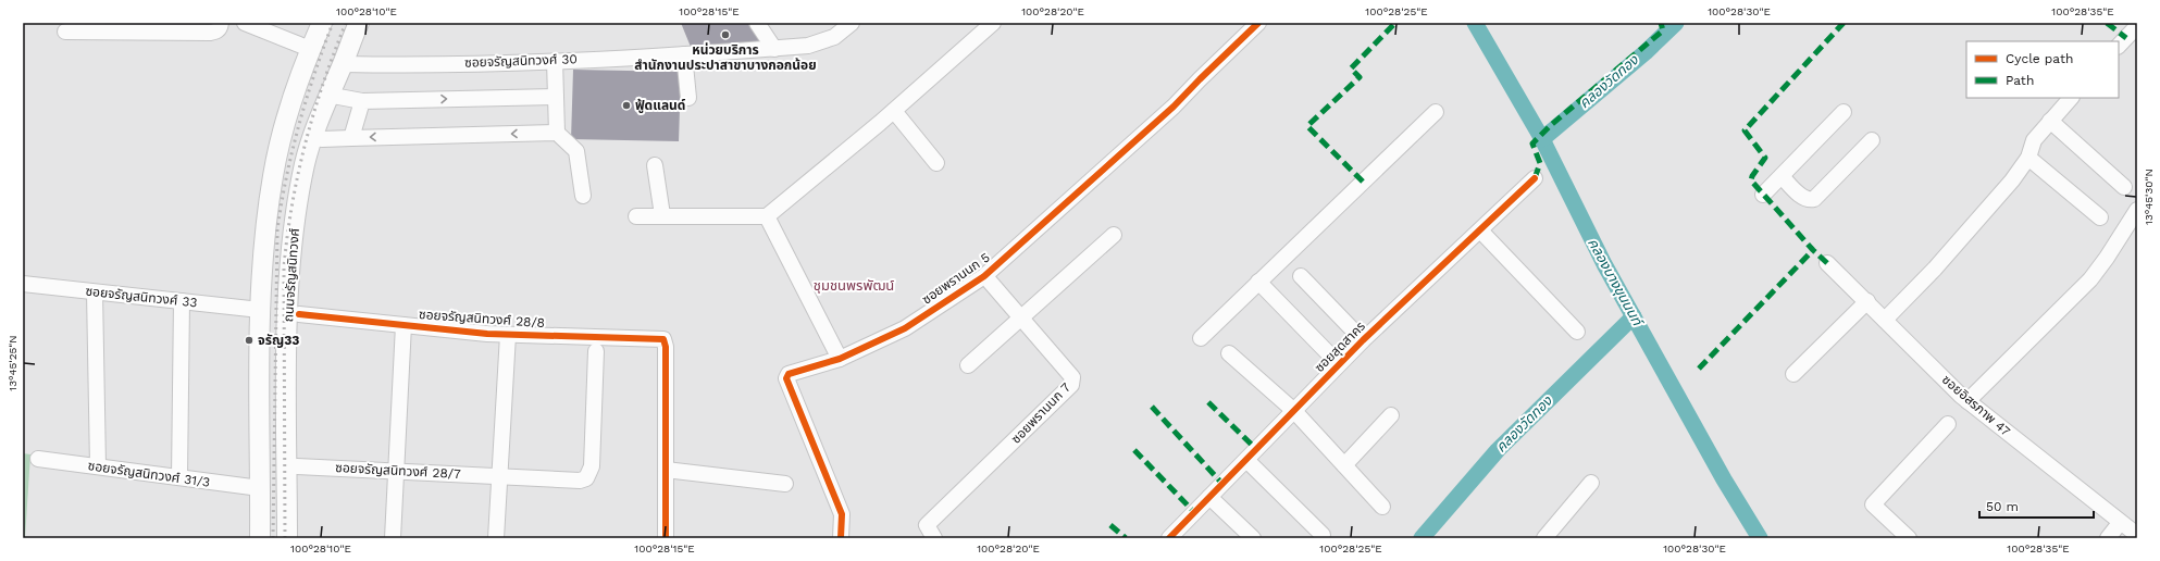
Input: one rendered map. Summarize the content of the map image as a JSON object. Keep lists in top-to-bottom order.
{
  "streets": {
    "main road": ["ถนนจรัญสนิทวงศ์"],
    "street": [
      "ซอยจรัญสนิทวงศ์ 30",
      "ซอยพรานนก 5",
      "ซอยจรัญสนิทวงศ์ 33",
      "ซอยจรัญสนิทวงศ์ 28/8",
      "ซอยสุดสาคร",
      "ซอยอิสรภาพ 47",
      "ซอยพรานนก 7",
      "ซอยจรัญสนิทวงศ์ 28/7",
      "ซอยจรัญสนิทวงศ์ 31/3"
    ]
  },
  "crossings": [
    ["ซอยจรัญสนิทวงศ์ 30", "ถนนจรัญสนิทวงศ์"],
    ["ถนนจรัญสนิทวงศ์", "ซอยจรัญสนิทวงศ์ 33"],
    ["ถนนจรัญสนิทวงศ์", "ซอยจรัญสนิทวงศ์ 28/8"],
    ["ถนนจรัญสนิทวงศ์", "ซอยจรัญสนิทวงศ์ 28/7"],
    ["ถนนจรัญสนิทวงศ์", "ซอยจรัญสนิทวงศ์ 31/3"]
  ],
  "districts": ["ชุมชนพรพัฒน์"],
  "water": ["คลองวัดทอง", "คลองบางขุนนนท์"],
  "places": ["หน่วยบริการ สำนักงานประปาสาขาบางกอกน้อย", "ฟู้ดแลนด์", "จรัญ33"],
  "legend": ["Cycle path", "Path"],
  "scale_bar": "50 m",
  "coordinates": [
    "100°28'10\"E",
    "100°28'15\"E",
    "100°28'20\"E",
    "100°28'25\"E",
    "100°28'30\"E",
    "100°28'35\"E",
    "13°45'30\"N",
    "13°45'25\"N"
  ]
}
